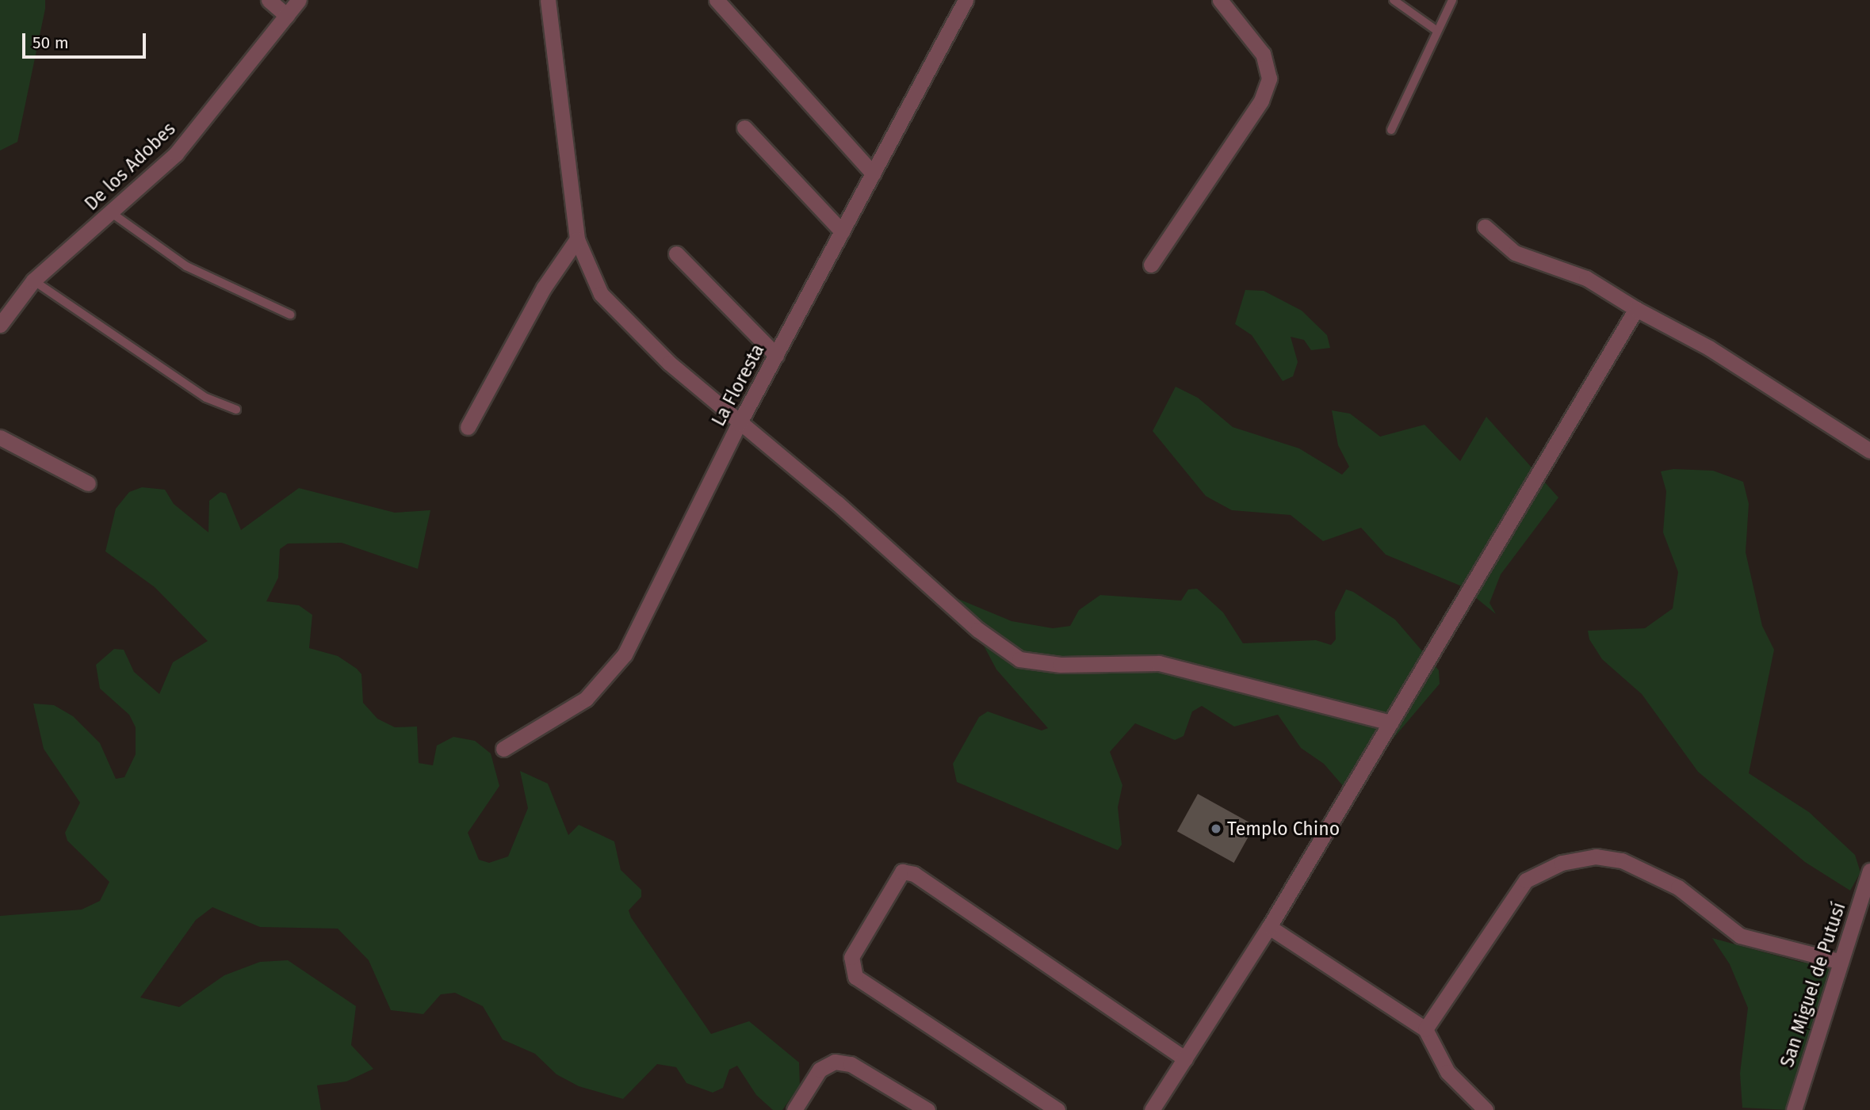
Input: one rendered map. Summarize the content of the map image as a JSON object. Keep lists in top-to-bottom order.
{
  "streets": {
    "street": ["De los Adobes", "La Floresta", "San Miguel de Putusí"]
  },
  "places": ["Templo Chino"],
  "scale_bar": "50 m"
}
